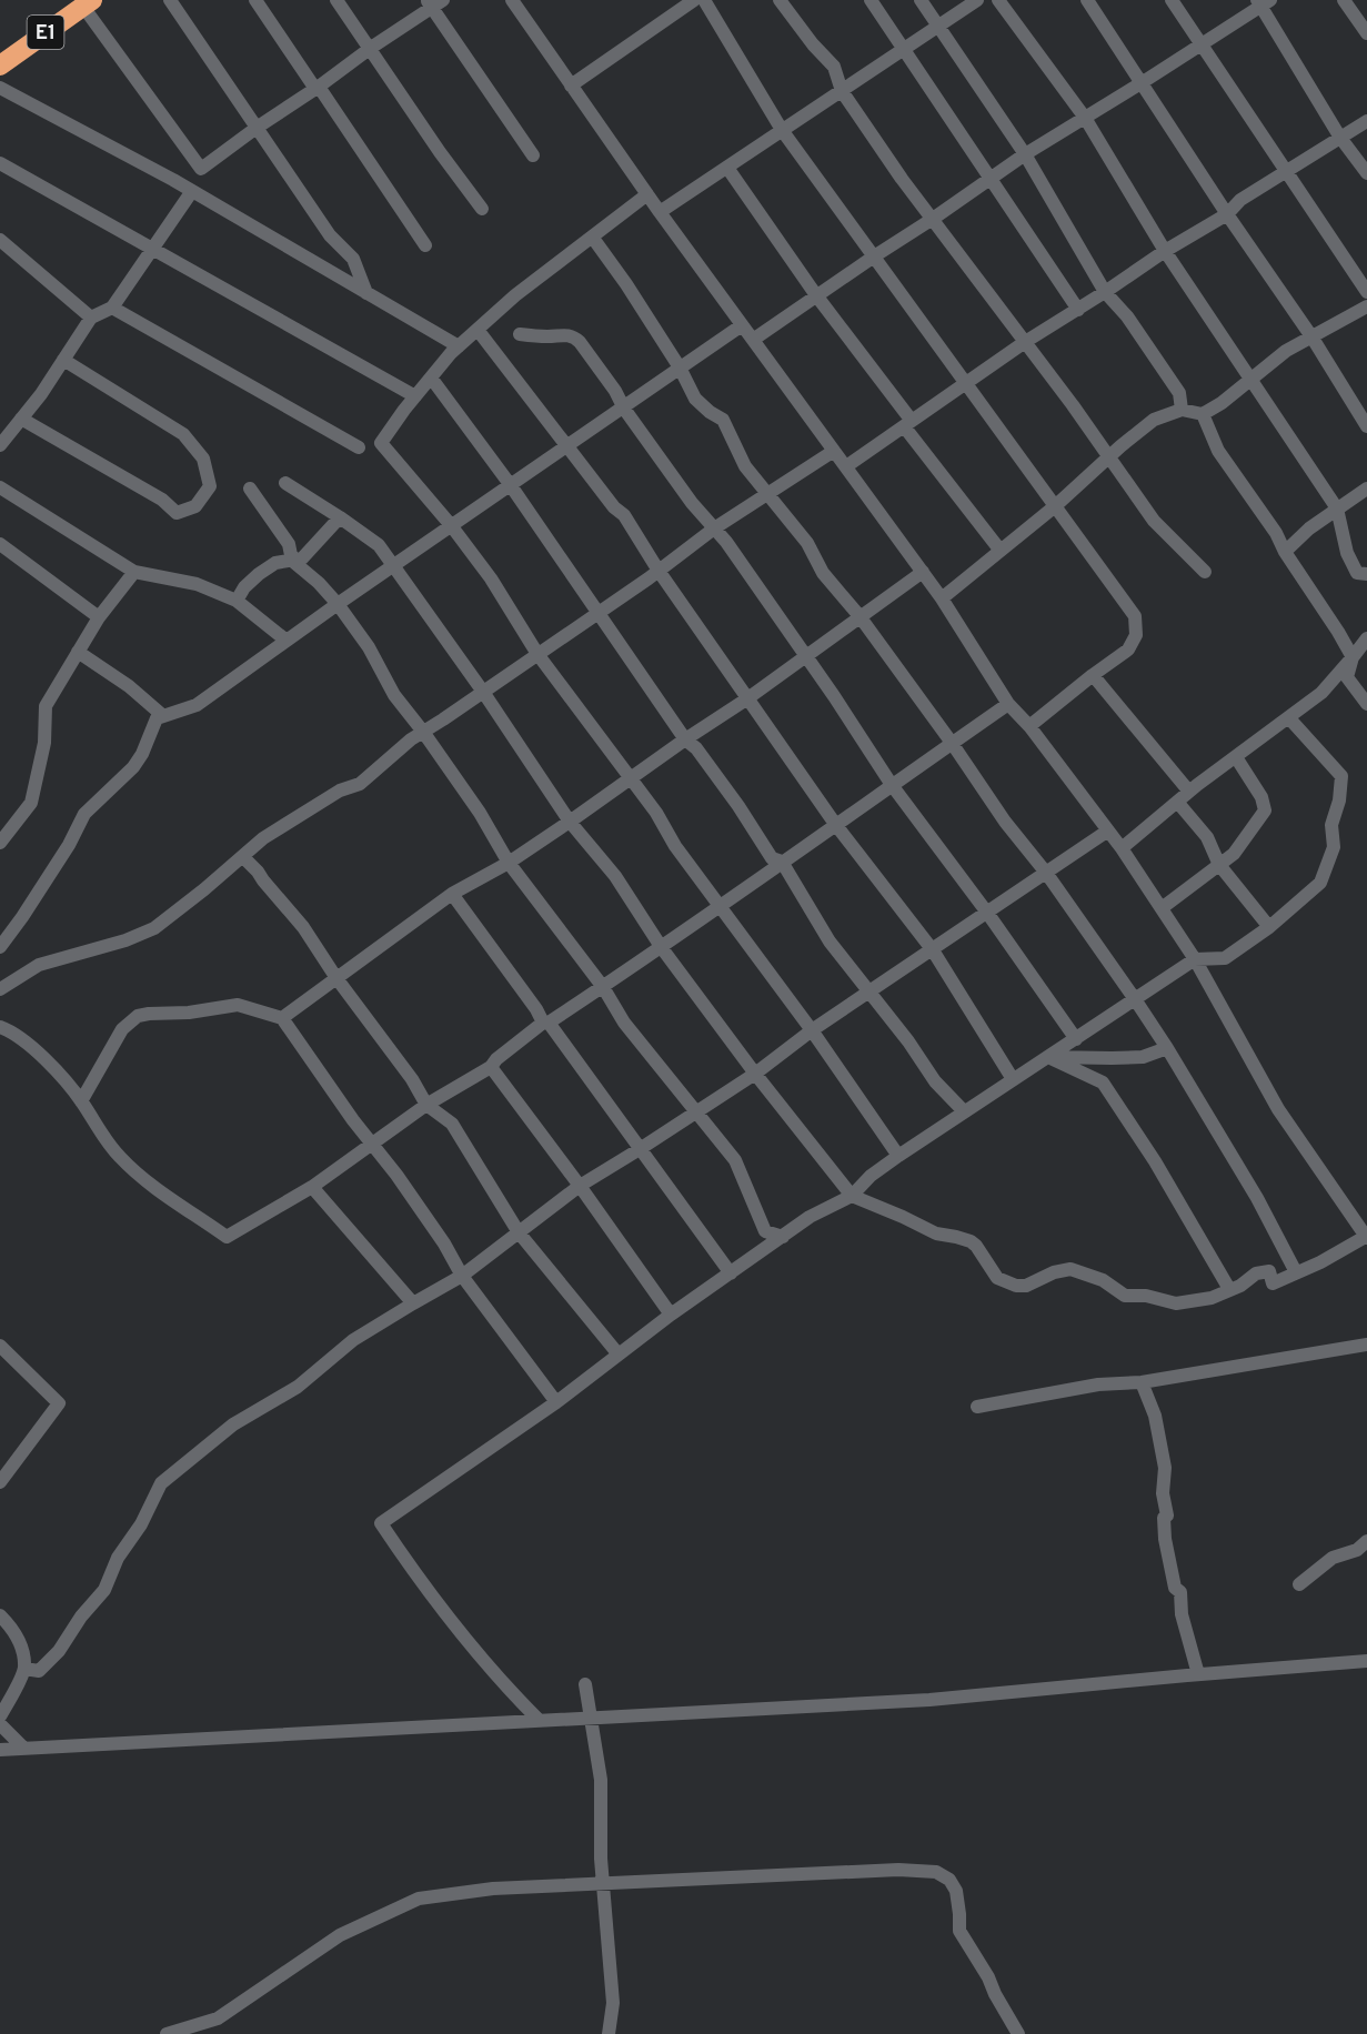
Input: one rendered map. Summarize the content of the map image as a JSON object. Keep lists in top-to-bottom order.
{
  "streets": {
    "highway": ["E1"]
  }
}
